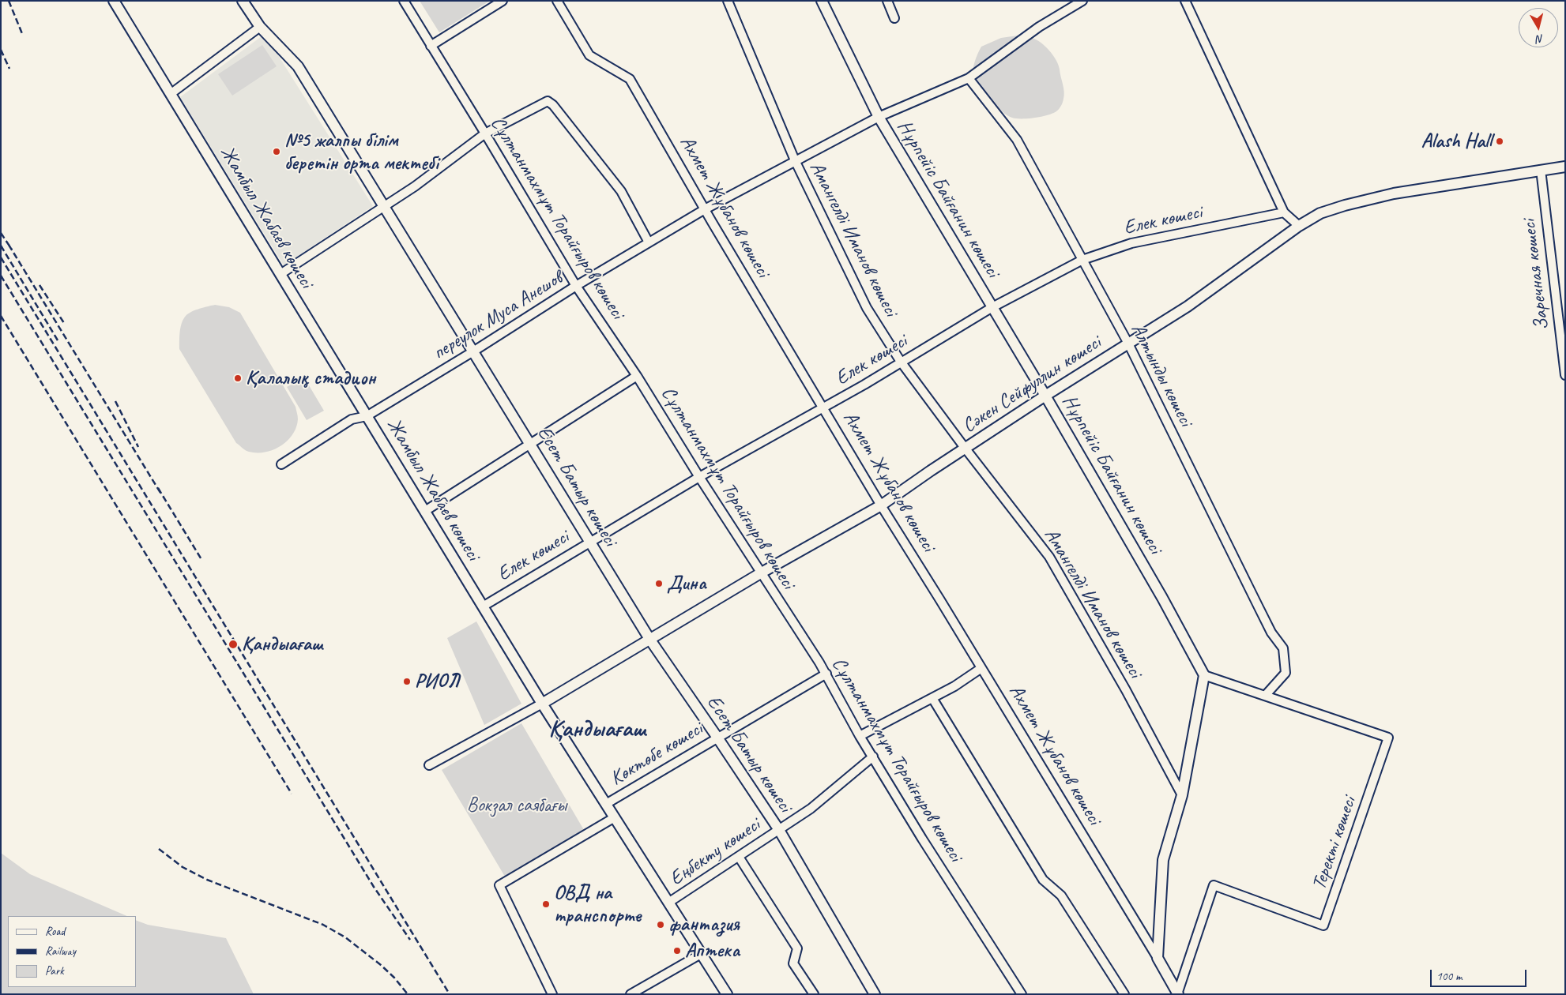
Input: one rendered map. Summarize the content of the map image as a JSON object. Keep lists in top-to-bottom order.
{
  "streets": {
    "street": [
      "Нұрпейіс Байғанин көшесі",
      "Ахмет Жұбанов көшесі",
      "Жамбыл Жабаев көшесі",
      "Сұлтанмахмұт Торайғыров көшесі",
      "Елек көшесі",
      "Амангелді Иманов көшесі",
      "Заречная көшесі",
      "переулок Муса Анешов",
      "Алтынды көшесі",
      "Сәкен Сейфуллин көшесі",
      "Есет Батыр көшесі",
      "Көктөбе көшесі",
      "Теректі көшесі",
      "Еңбекту көшесі"
    ]
  },
  "crossings": [
    ["Нұрпейіс Байғанин көшесі", "Елек көшесі"],
    ["Нұрпейіс Байғанин көшесі", "переулок Муса Анешов"],
    ["Нұрпейіс Байғанин көшесі", "Сәкен Сейфуллин көшесі"],
    ["Нұрпейіс Байғанин көшесі", "Теректі көшесі"],
    ["Ахмет Жұбанов көшесі", "Елек көшесі"],
    ["Ахмет Жұбанов көшесі", "переулок Муса Анешов"],
    ["Ахмет Жұбанов көшесі", "Сәкен Сейфуллин көшесі"],
    ["Ахмет Жұбанов көшесі", "Теректі көшесі"],
    ["Жамбыл Жабаев көшесі", "Елек көшесі"],
    ["Жамбыл Жабаев көшесі", "переулок Муса Анешов"],
    ["Жамбыл Жабаев көшесі", "Сәкен Сейфуллин көшесі"],
    ["Жамбыл Жабаев көшесі", "Көктөбе көшесі"],
    ["Жамбыл Жабаев көшесі", "Еңбекту көшесі"],
    ["Сұлтанмахмұт Торайғыров көшесі", "Елек көшесі"],
    ["Сұлтанмахмұт Торайғыров көшесі", "переулок Муса Анешов"],
    ["Сұлтанмахмұт Торайғыров көшесі", "Сәкен Сейфуллин көшесі"],
    ["Сұлтанмахмұт Торайғыров көшесі", "Көктөбе көшесі"],
    ["Сұлтанмахмұт Торайғыров көшесі", "Еңбекту көшесі"],
    ["Елек көшесі", "Амангелді Иманов көшесі"],
    ["Елек көшесі", "Алтынды көшесі"],
    ["Елек көшесі", "Есет Батыр көшесі"],
    ["Амангелді Иманов көшесі", "переулок Муса Анешов"],
    ["Амангелді Иманов көшесі", "Сәкен Сейфуллин көшесі"],
    ["Заречная көшесі", "Сәкен Сейфуллин көшесі"],
    ["переулок Муса Анешов", "Алтынды көшесі"],
    ["переулок Муса Анешов", "Есет Батыр көшесі"],
    ["Алтынды көшесі", "Сәкен Сейфуллин көшесі"],
    ["Алтынды көшесі", "Теректі көшесі"],
    ["Сәкен Сейфуллин көшесі", "Есет Батыр көшесі"],
    ["Есет Батыр көшесі", "Көктөбе көшесі"],
    ["Есет Батыр көшесі", "Еңбекту көшесі"]
  ],
  "districts": ["Қандыағаш"],
  "parks": ["Вокзал саябағы"],
  "places": [
    "Alash Hall",
    "№5 жалпы білім беретін орта мектебі",
    "Қалалық стадион",
    "Дина",
    "Қандыағаш",
    "РИОЛ",
    "ОВД на транспорте",
    "фантазия",
    "Аптека"
  ],
  "legend": ["Road", "Railway", "Park"],
  "scale_bar": "100 m",
  "north": "bottom"
}
